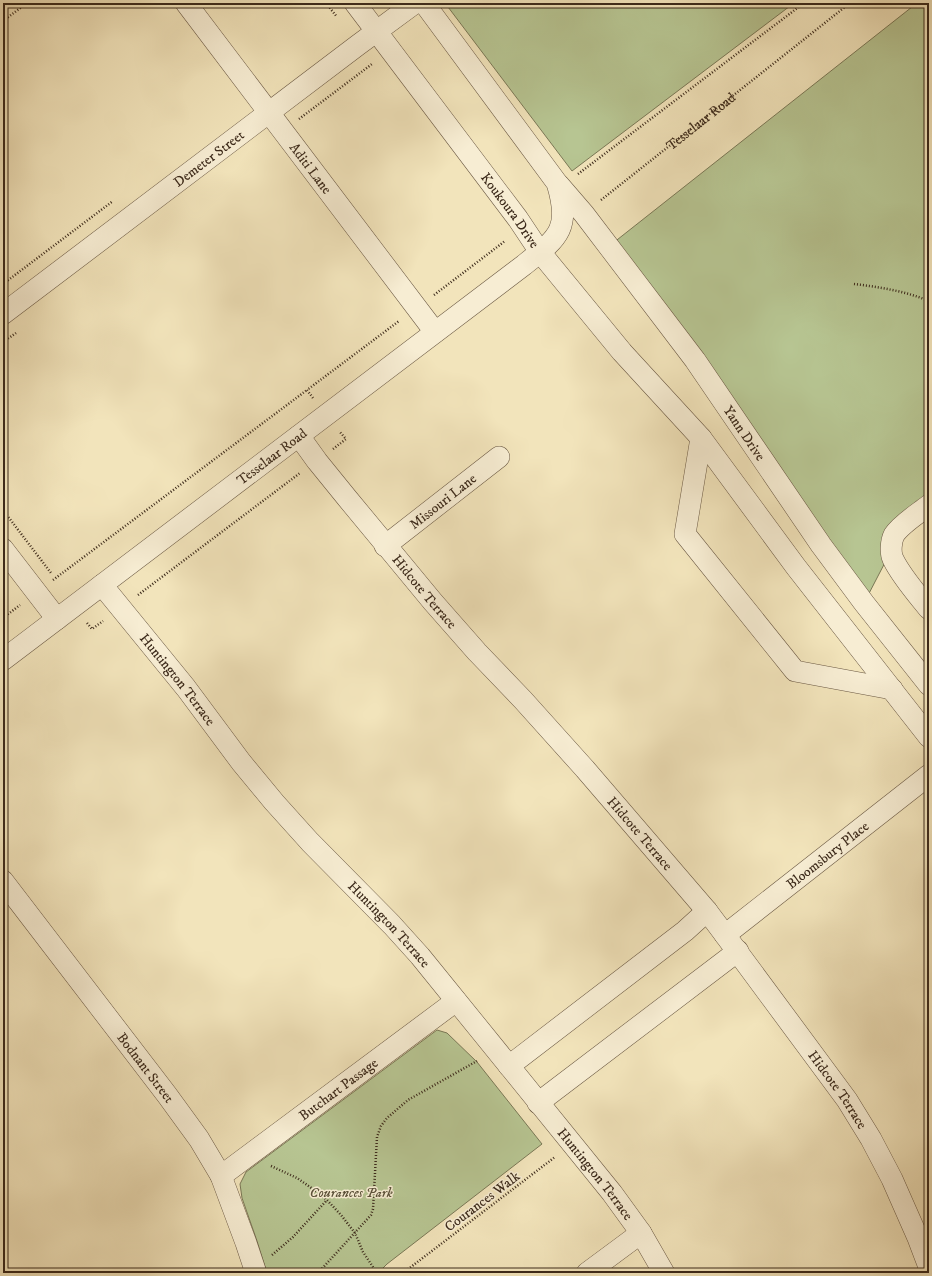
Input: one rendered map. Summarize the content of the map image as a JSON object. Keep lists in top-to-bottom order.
{
  "streets": {
    "street": [
      "Tesselaar Road",
      "Demeter Street",
      "Aditi Lane",
      "Koukoura Drive",
      "Yann Drive",
      "Missouri Lane",
      "Hidcote Terrace",
      "Huntington Terrace",
      "Bloomsbury Place",
      "Bodnant Street",
      "Butchart Passage"
    ],
    "path": ["Courances Walk"]
  },
  "crossings": [
    ["Tesselaar Road", "Aditi Lane"],
    ["Tesselaar Road", "Koukoura Drive"],
    ["Tesselaar Road", "Yann Drive"],
    ["Tesselaar Road", "Hidcote Terrace"],
    ["Tesselaar Road", "Huntington Terrace"],
    ["Demeter Street", "Aditi Lane"],
    ["Demeter Street", "Koukoura Drive"],
    ["Koukoura Drive", "Yann Drive"],
    ["Missouri Lane", "Hidcote Terrace"],
    ["Hidcote Terrace", "Bloomsbury Place"],
    ["Huntington Terrace", "Butchart Passage"],
    ["Huntington Terrace", "Courances Walk"],
    ["Bodnant Street", "Butchart Passage"]
  ],
  "parks": ["Courances Park"]
}
